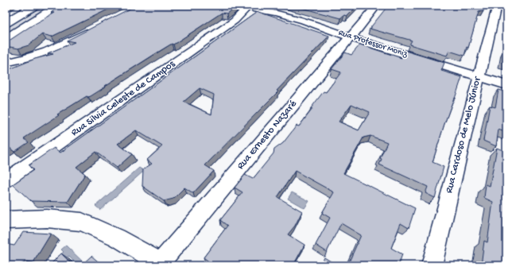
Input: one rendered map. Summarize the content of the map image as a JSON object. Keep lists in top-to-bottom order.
{
  "streets": {
    "street": [
      "Rua Professor Moniz",
      "Rua Silvia Celeste de Campos",
      "Rua Ernesto Nazaré",
      "Rua Cardoso de Melo Júnior"
    ]
  },
  "crossings": [
    ["Rua Professor Moniz", "Rua Silvia Celeste de Campos"],
    ["Rua Professor Moniz", "Rua Ernesto Nazaré"],
    ["Rua Professor Moniz", "Rua Cardoso de Melo Júnior"]
  ]
}
